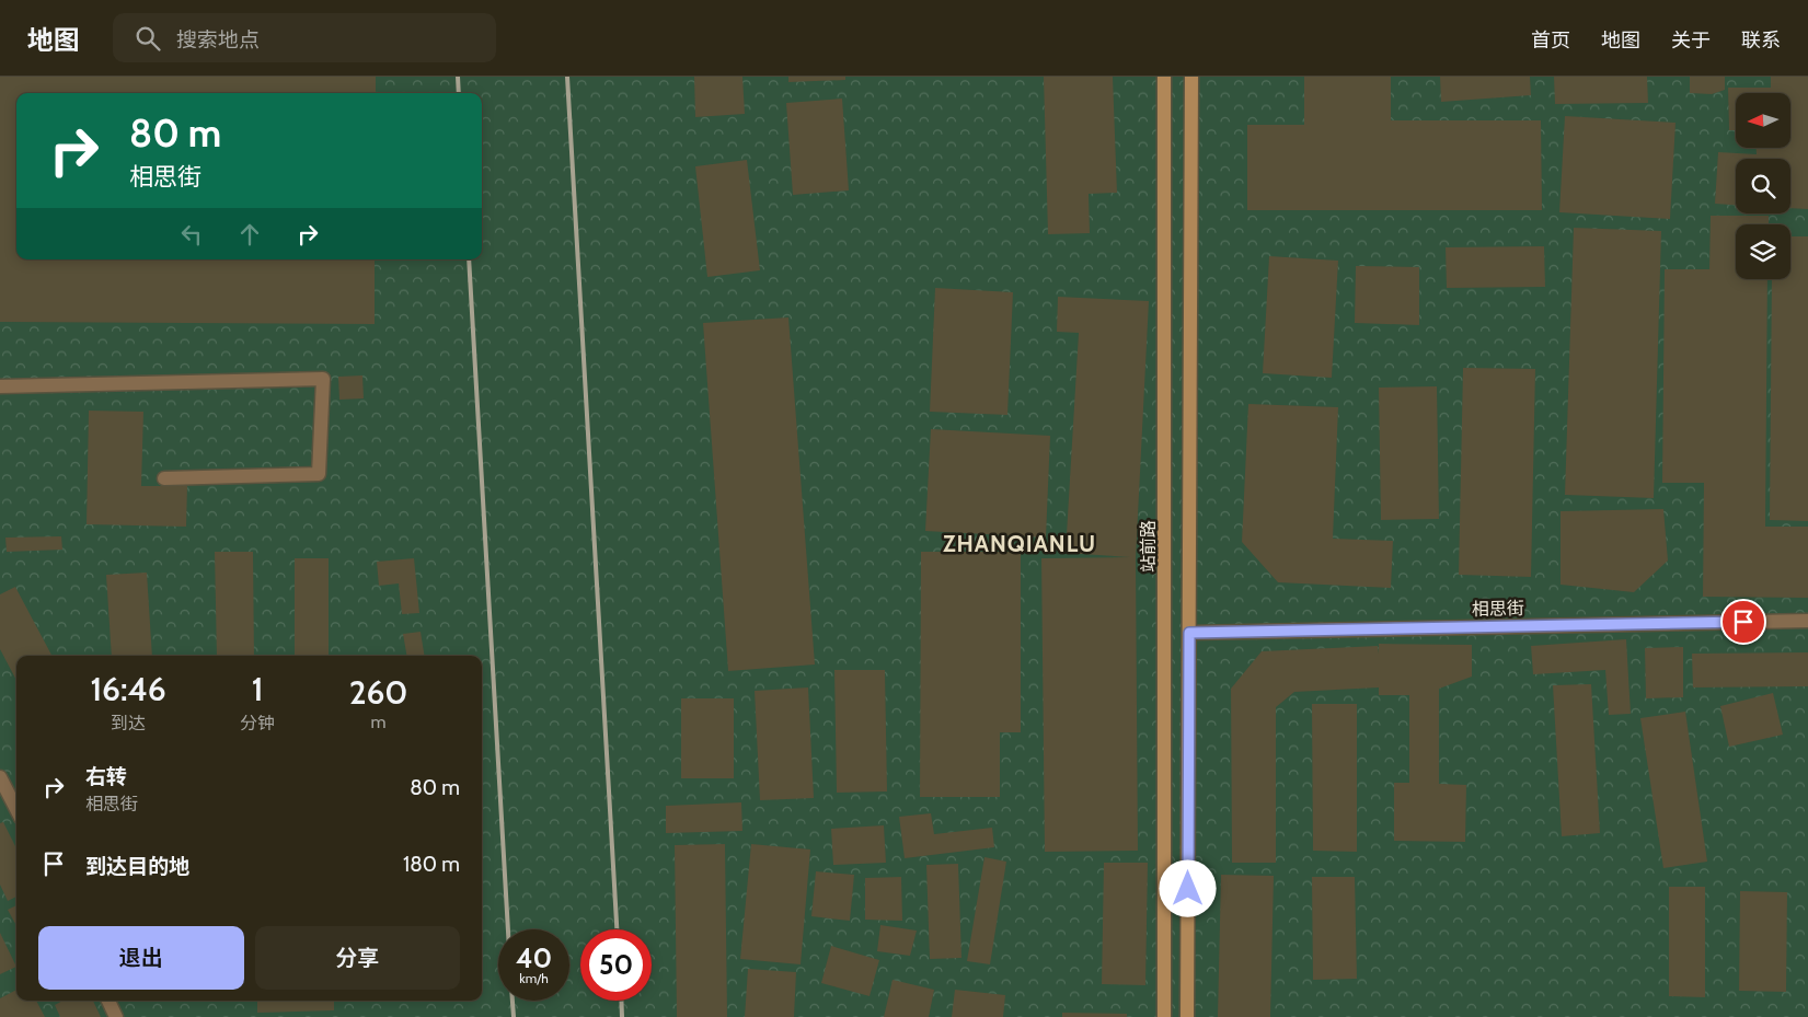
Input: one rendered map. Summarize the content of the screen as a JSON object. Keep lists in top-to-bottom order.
{
  "streets": {
    "main road": ["站前路"],
    "street": ["相思街"]
  },
  "districts": ["ZHANQIANLU"],
  "north": "left",
  "page": {
    "header": "地图",
    "search": "搜索地点",
    "nav": [
      "首页",
      "地图",
      "关于",
      "联系"
    ],
    "turn": ["80 m", "相思街"],
    "eta": [
      "16:46",
      "到达",
      "1",
      "分钟",
      "260",
      "m"
    ],
    "list": [
      {
        "name": "右转",
        "note": "相思街",
        "value": "80 m"
      },
      {
        "name": "到达目的地",
        "value": "180 m"
      }
    ],
    "buttons": ["退出", "分享"],
    "speed": "40 km/h",
    "limit": "50"
  }
}
